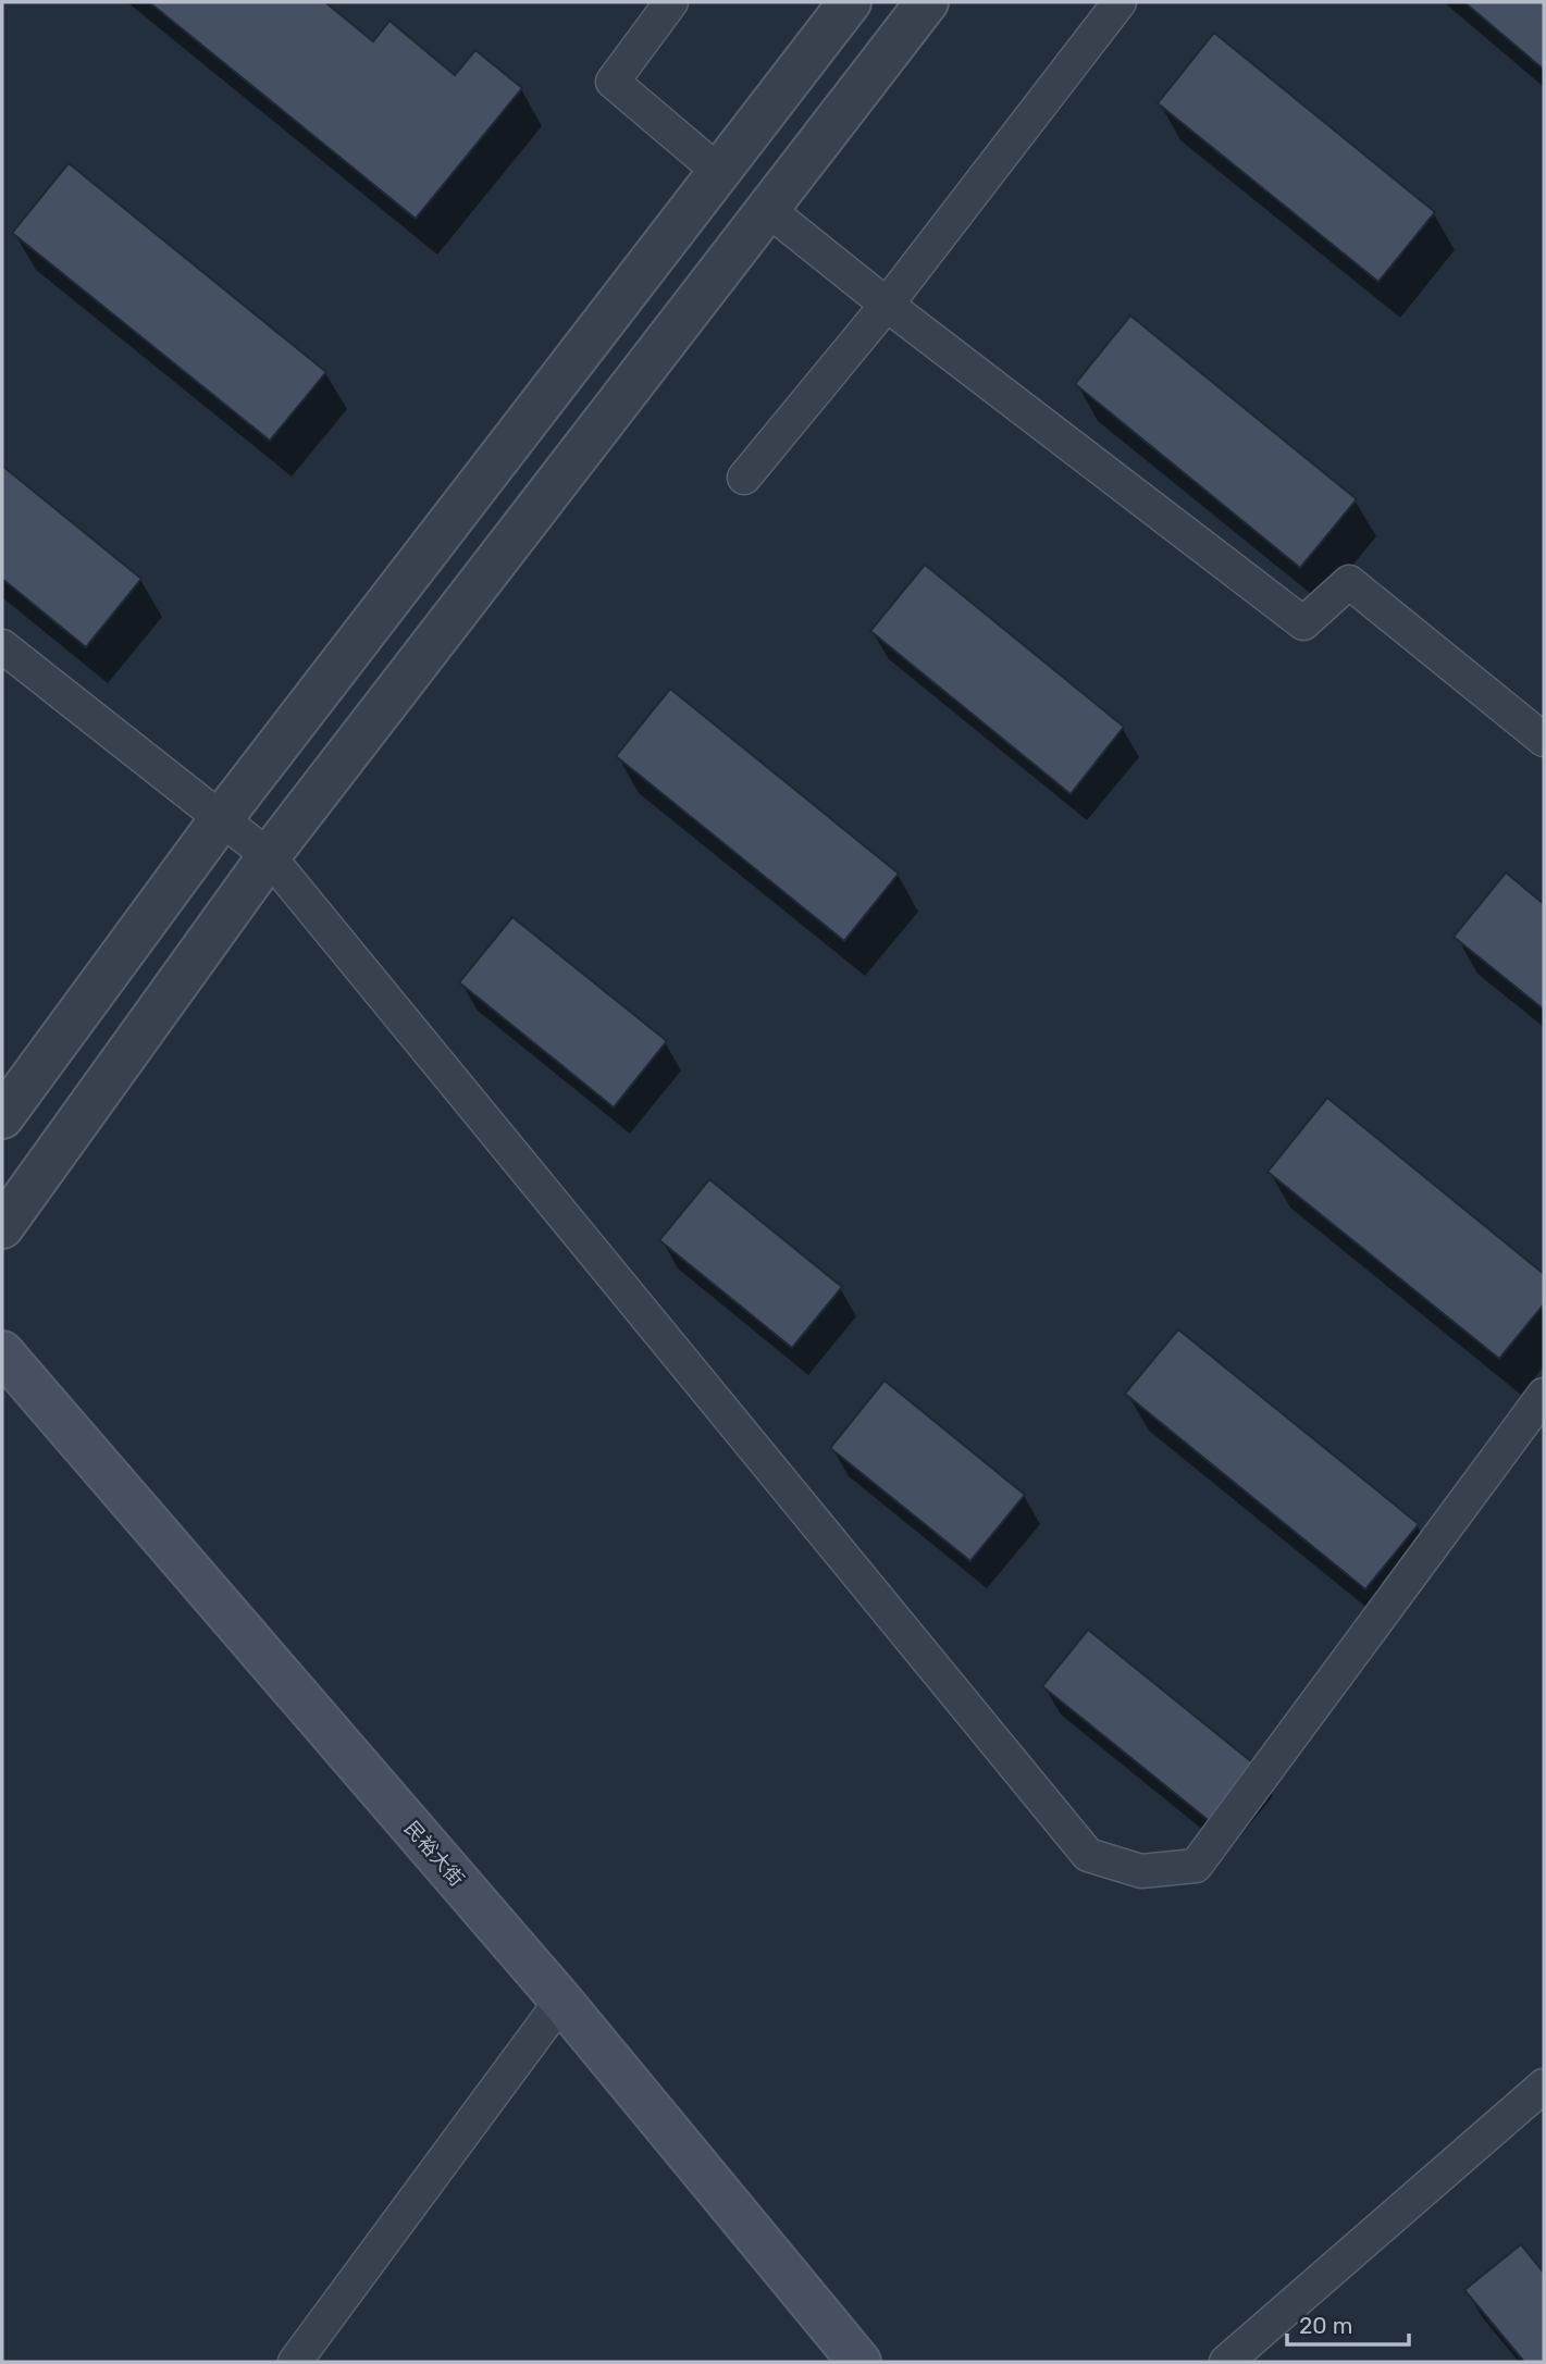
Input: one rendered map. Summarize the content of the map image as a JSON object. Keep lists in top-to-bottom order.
{
  "streets": {
    "main road": ["民裕大街"]
  },
  "scale_bar": "20 m"
}
